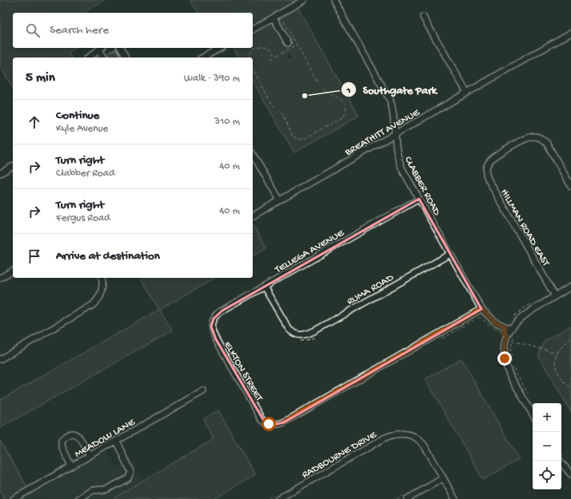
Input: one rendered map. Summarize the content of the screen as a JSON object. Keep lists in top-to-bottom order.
{
  "streets": {
    "street": [
      "BREATHITT AVENUE",
      "CLABBER ROAD",
      "HILLMAN ROAD EAST",
      "TELLEGA AVENUE",
      "RUMA ROAD",
      "ELKTON STREET",
      "MEADOW LANE",
      "RADBOURNE DRIVE"
    ]
  },
  "crossings": [
    ["BREATHITT AVENUE", "CLABBER ROAD"],
    ["CLABBER ROAD", "TELLEGA AVENUE"],
    ["CLABBER ROAD", "RUMA ROAD"],
    ["CLABBER ROAD", "ELKTON STREET"],
    ["TELLEGA AVENUE", "ELKTON STREET"]
  ],
  "places": ["Southgate Park"],
  "page": {
    "search": "Search here",
    "heading": ["5 min", "Walk · 390 m"],
    "list": [
      ["Continue", "Kyle Avenue", "310 m"],
      ["Turn right", "Clabber Road", "40 m"],
      ["Turn right", "Fergus Road", "40 m"],
      "Arrive at destination"
    ],
    "map_buttons": ["+", "−"]
  }
}
